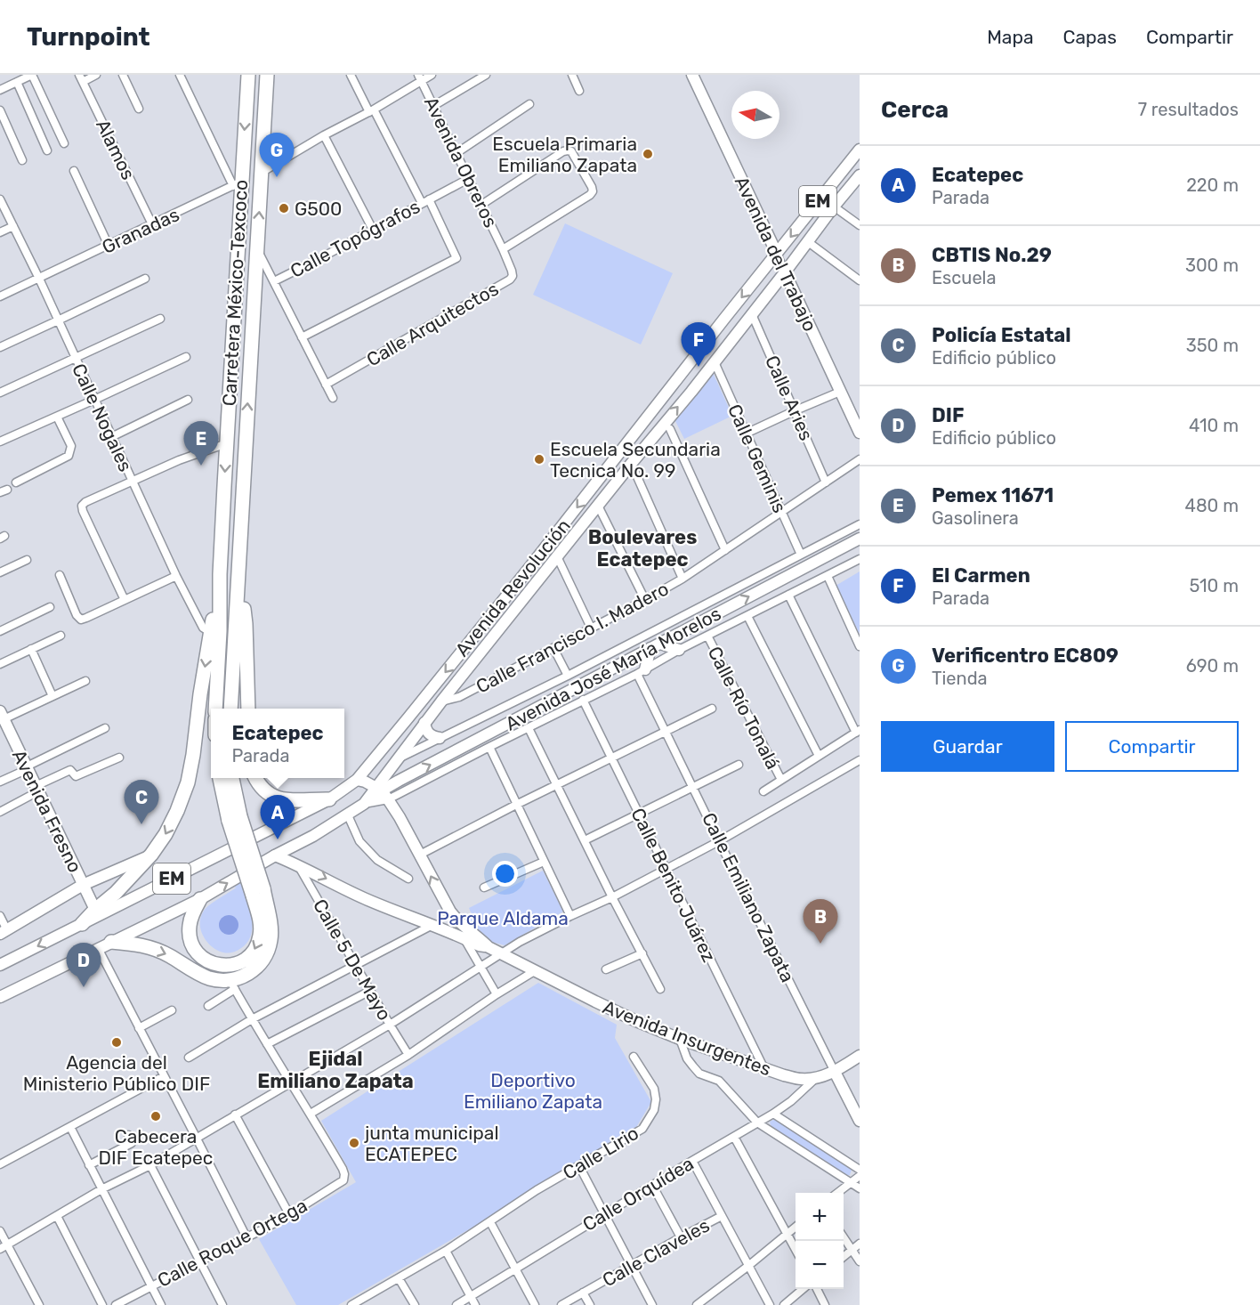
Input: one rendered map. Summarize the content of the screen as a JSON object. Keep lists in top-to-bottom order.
{
  "streets": {
    "highway": ["Carretera México-Texcoco"],
    "main road": [
      "EM",
      "Avenida del Trabajo",
      "Avenida Revolución",
      "Avenida José María Morelos",
      "Avenida Fresno",
      "Calle Emiliano Zapata",
      "Avenida Insurgentes"
    ],
    "street": [
      "Alamos",
      "Avenida Obreros",
      "Granadas",
      "Calle Topógrafos",
      "Calle Arquitectos",
      "Calle Aries",
      "Calle Nogales",
      "Calle Geminis",
      "Calle Francisco I. Madero",
      "Calle Río Tonalá",
      "Calle Benito Juárez",
      "Calle 5 De Mayo",
      "Calle Lirio",
      "Calle Orquídea",
      "Calle Roque Ortega",
      "Calle Claveles"
    ]
  },
  "crossings": [
    ["Alamos", "Granadas"],
    ["Avenida Obreros", "Calle Topógrafos"],
    ["Avenida Obreros", "Calle Arquitectos"],
    ["EM", "Avenida Revolución"],
    ["Granadas", "Carretera México-Texcoco"],
    ["Granadas", "Calle Nogales"],
    ["Calle Topógrafos", "Carretera México-Texcoco"],
    ["Avenida del Trabajo", "Avenida Revolución"],
    ["Calle Aries", "Avenida Revolución"],
    ["Calle Aries", "Calle Francisco I. Madero"],
    ["Calle Geminis", "Avenida Revolución"],
    ["Calle Geminis", "Calle Francisco I. Madero"],
    ["Calle Geminis", "Avenida José María Morelos"],
    ["Avenida Revolución", "Calle Francisco I. Madero"],
    ["Avenida Revolución", "Avenida José María Morelos"],
    ["Avenida Revolución", "Avenida Insurgentes"],
    ["Avenida José María Morelos", "Avenida Insurgentes"],
    ["Calle Benito Juárez", "Avenida Insurgentes"],
    ["Calle Emiliano Zapata", "Avenida Insurgentes"],
    ["Calle 5 De Mayo", "Avenida Insurgentes"],
    ["Avenida Insurgentes", "Calle Orquídea"]
  ],
  "districts": ["Boulevares Ecatepec", "Ejidal Emiliano Zapata"],
  "parks": ["Parque Aldama", "Deportivo Emiliano Zapata"],
  "places": [
    "Escuela Primaria Emiliano Zapata",
    "G500",
    "Escuela Secundaria Tecnica No. 99",
    "Agencia del Ministerio Público DIF",
    "Cabecera DIF Ecatepec",
    "junta municipal ECATEPEC"
  ],
  "north": "left",
  "page": {
    "header": "Turnpoint",
    "nav": ["Mapa", "Capas", "Compartir"],
    "heading": ["Cerca", "7 resultados"],
    "pins": [
      "G",
      "F",
      "E",
      "C",
      "A",
      "B",
      "D"
    ],
    "list": [
      {
        "mark": "A",
        "name": "Ecatepec",
        "note": "Parada",
        "value": "220 m"
      },
      {
        "mark": "B",
        "name": "CBTIS No.29",
        "note": "Escuela",
        "value": "300 m"
      },
      {
        "mark": "C",
        "name": "Policía Estatal",
        "note": "Edificio público",
        "value": "350 m"
      },
      {
        "mark": "D",
        "name": "DIF",
        "note": "Edificio público",
        "value": "410 m"
      },
      {
        "mark": "E",
        "name": "Pemex 11671",
        "note": "Gasolinera",
        "value": "480 m"
      },
      {
        "mark": "F",
        "name": "El Carmen",
        "note": "Parada",
        "value": "510 m"
      },
      {
        "mark": "G",
        "name": "Verificentro EC809",
        "note": "Tienda",
        "value": "690 m"
      }
    ],
    "buttons": ["Guardar", "Compartir"],
    "popup": ["Ecatepec", "Parada"],
    "map_buttons": ["+", "−"]
  }
}
